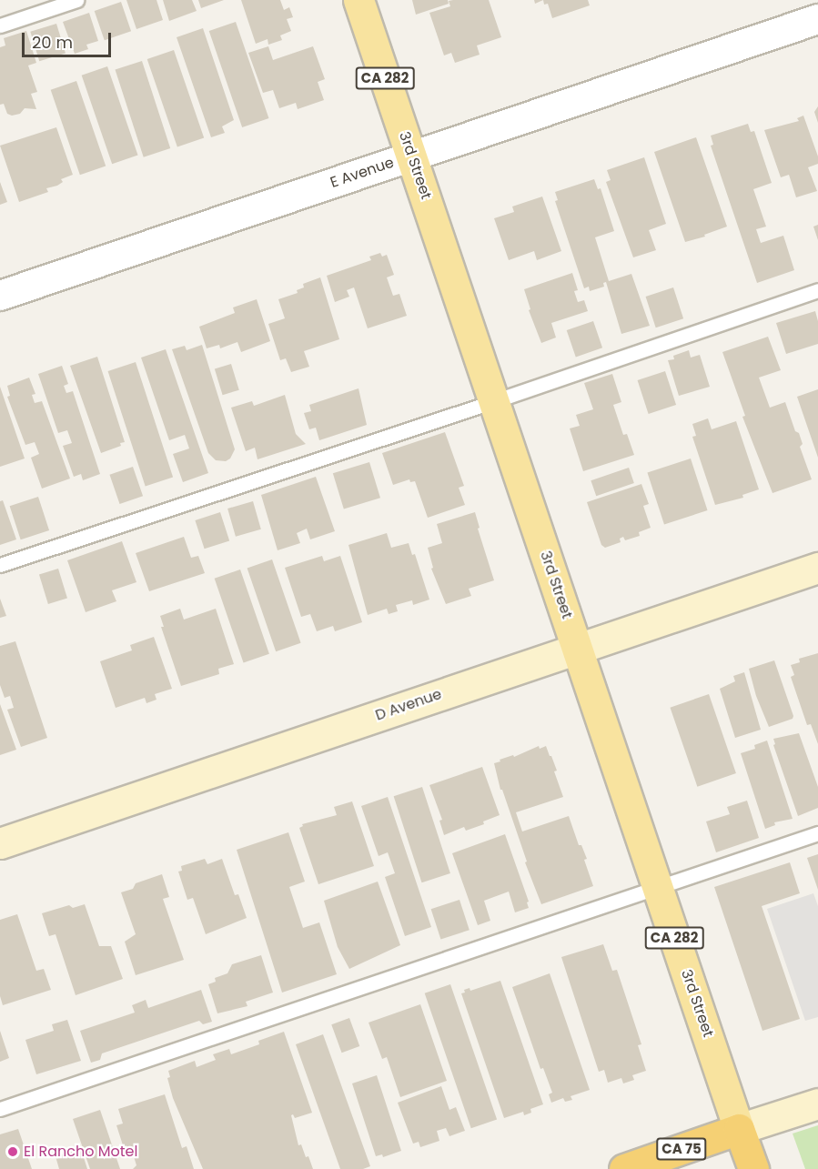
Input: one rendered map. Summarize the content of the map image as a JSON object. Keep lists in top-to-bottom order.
{
  "streets": {
    "highway": ["3rd Street", "CA 75"],
    "main road": ["CA 282"],
    "street": ["E Avenue", "D Avenue"]
  },
  "crossings": [
    ["3rd Street", "E Avenue"],
    ["3rd Street", "D Avenue"],
    ["3rd Street", "CA 75"]
  ],
  "places": ["El Rancho Motel"],
  "scale_bar": "20 m"
}
